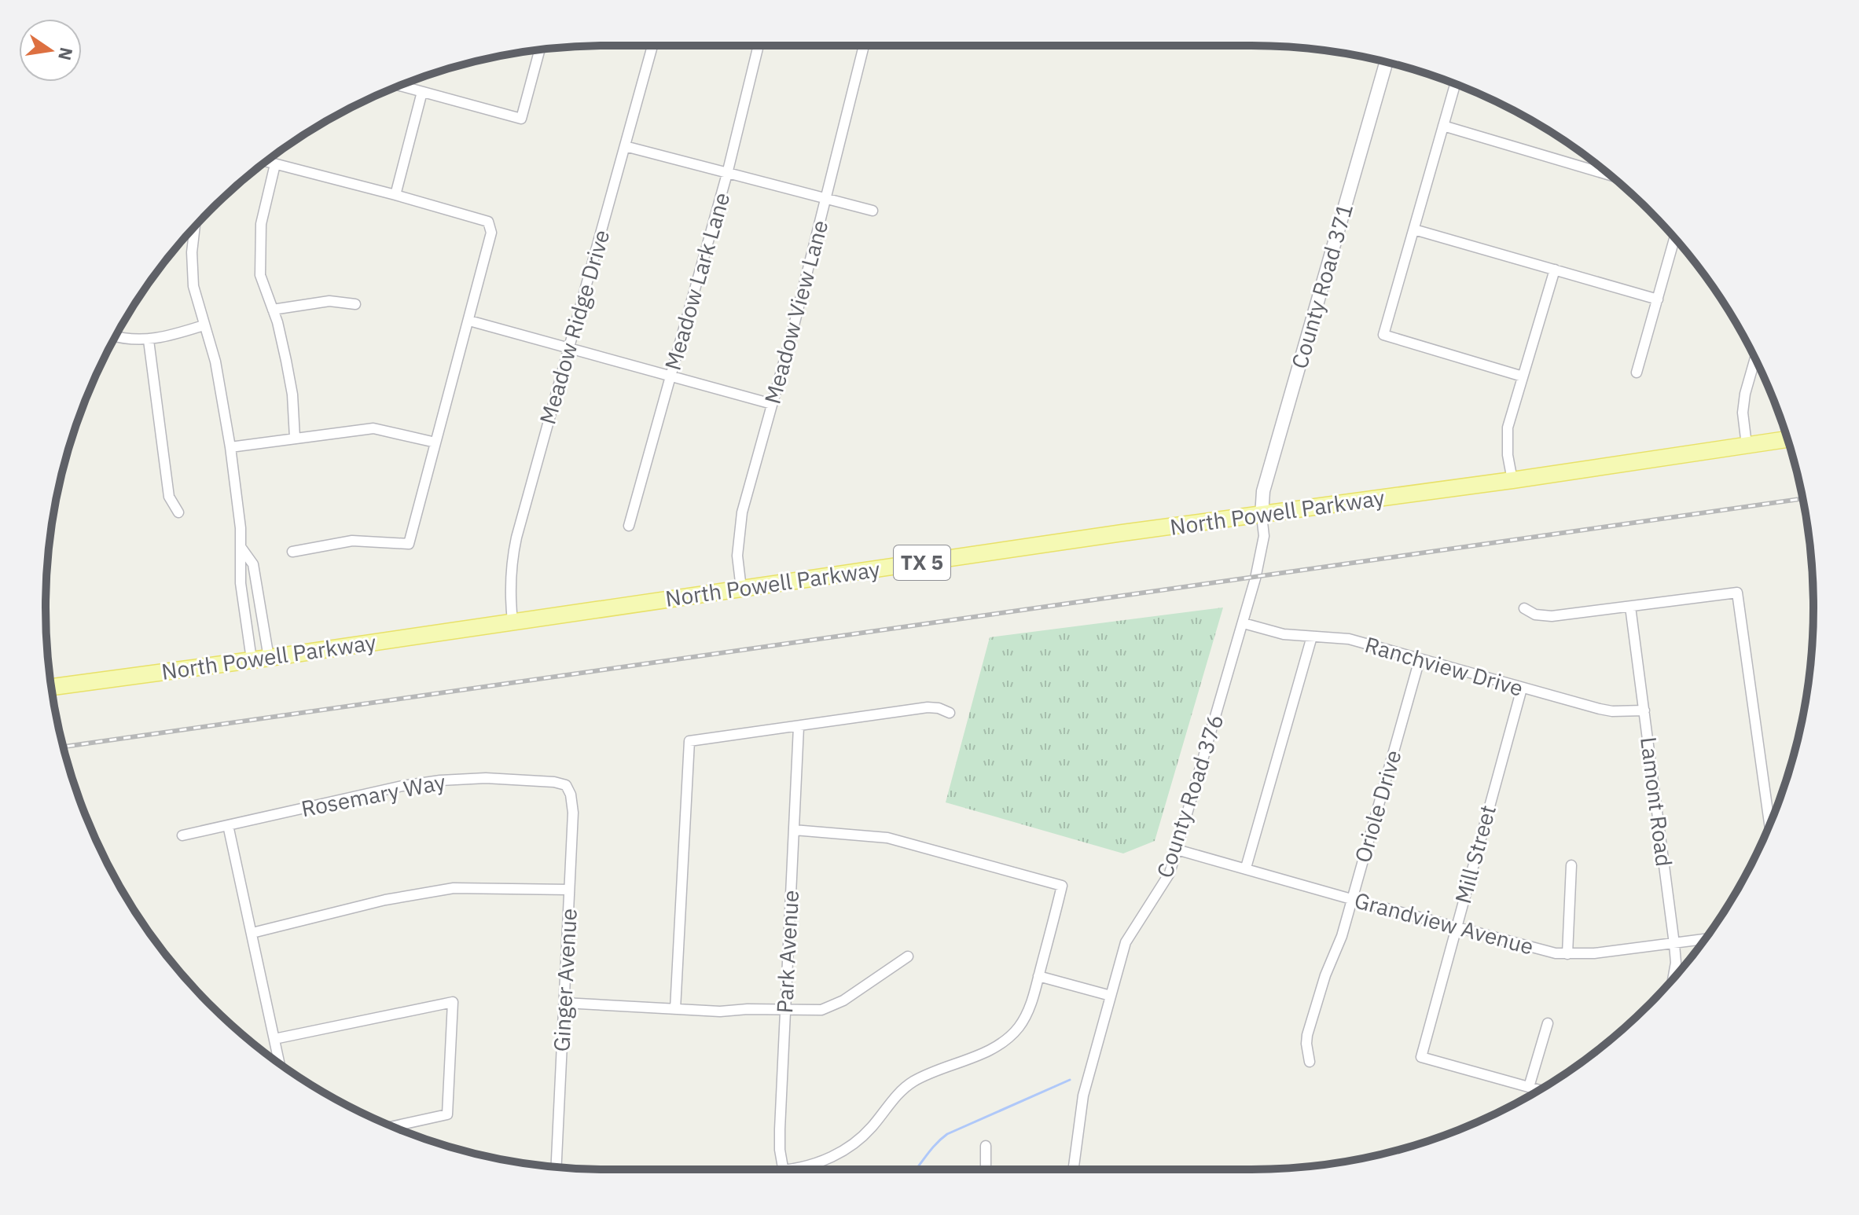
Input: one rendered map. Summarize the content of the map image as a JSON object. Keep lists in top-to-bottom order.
{
  "streets": {
    "main road": ["North Powell Parkway", "TX 5"],
    "street": [
      "Meadow Lark Lane",
      "County Road 371",
      "Meadow View Lane",
      "Meadow Ridge Drive",
      "Ranchview Drive",
      "Rosemary Way",
      "County Road 376",
      "Lamont Road",
      "Oriole Drive",
      "Mill Street",
      "Grandview Avenue",
      "Park Avenue",
      "Ginger Avenue"
    ]
  },
  "crossings": [
    ["County Road 371", "North Powell Parkway"],
    ["County Road 371", "County Road 376"],
    ["Meadow View Lane", "North Powell Parkway"],
    ["Meadow Ridge Drive", "North Powell Parkway"],
    ["North Powell Parkway", "County Road 376"],
    ["Ranchview Drive", "County Road 376"],
    ["Ranchview Drive", "Lamont Road"],
    ["Ranchview Drive", "Oriole Drive"],
    ["Ranchview Drive", "Mill Street"],
    ["Rosemary Way", "Ginger Avenue"],
    ["County Road 376", "Grandview Avenue"],
    ["Lamont Road", "Grandview Avenue"],
    ["Oriole Drive", "Grandview Avenue"],
    ["Mill Street", "Grandview Avenue"]
  ],
  "north": "right"
}
